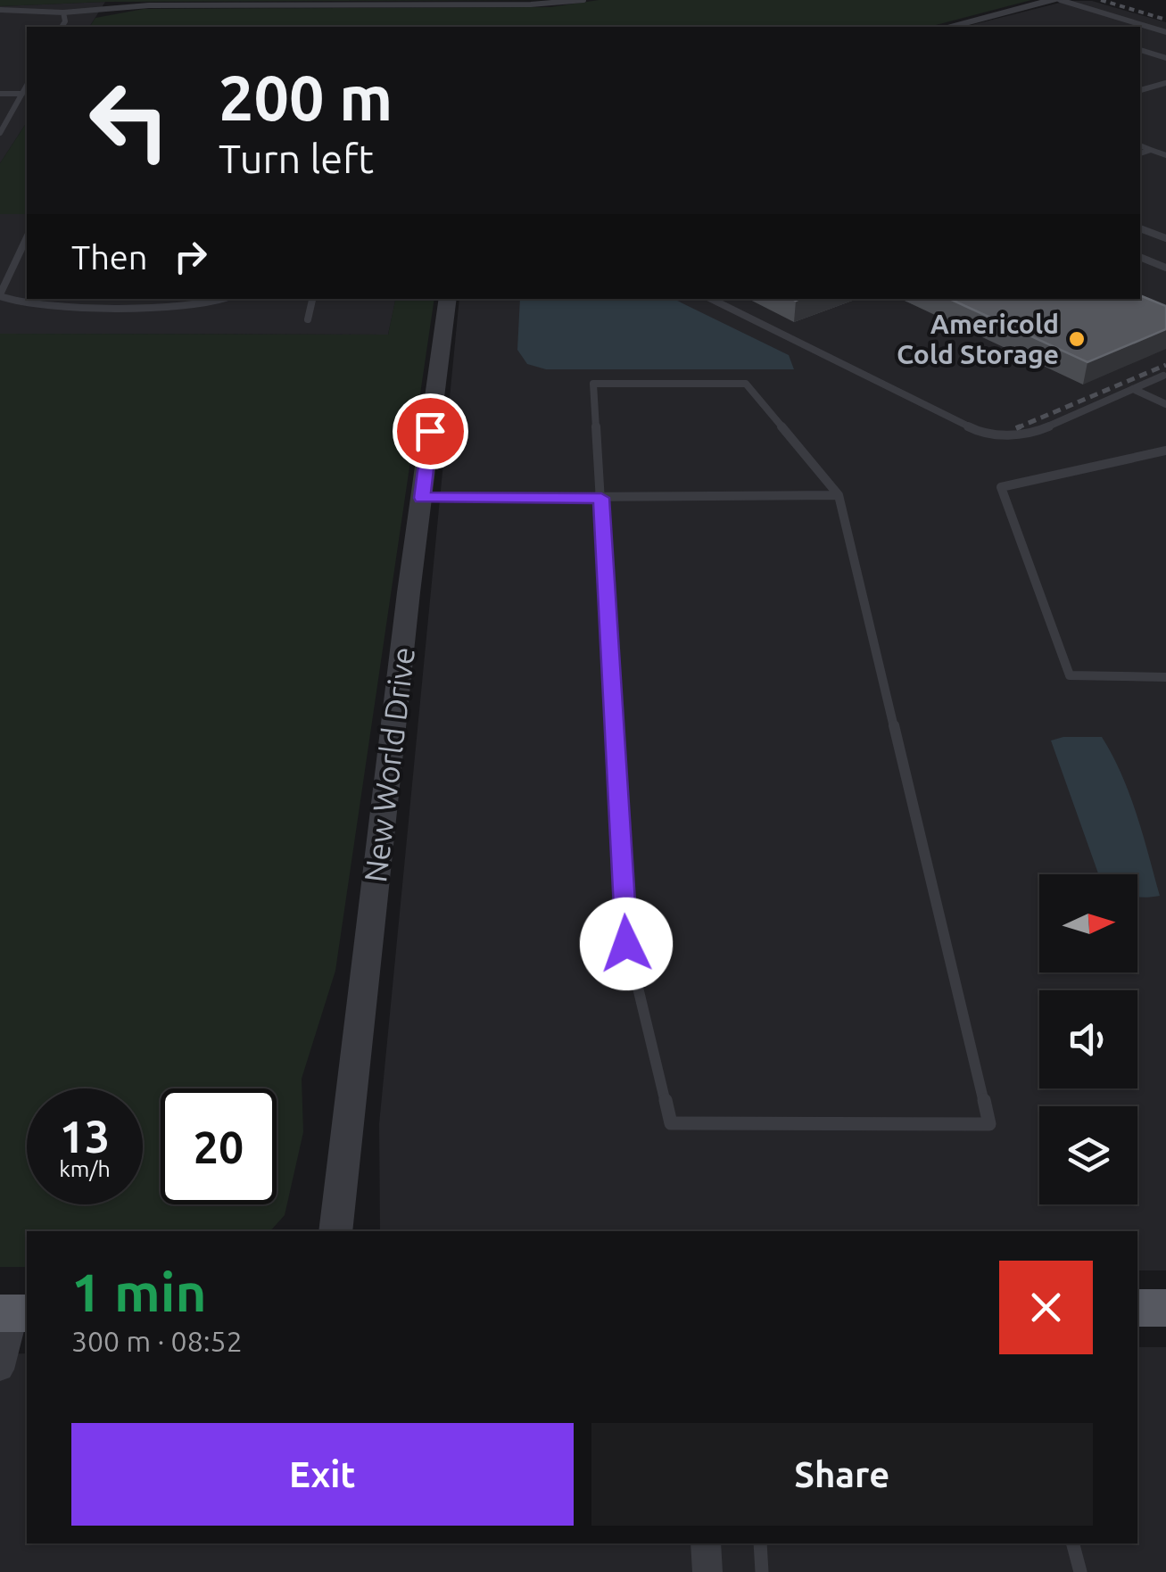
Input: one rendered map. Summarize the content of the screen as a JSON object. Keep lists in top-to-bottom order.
{
  "streets": {
    "street": ["New World Drive"]
  },
  "places": ["Americold Cold Storage"],
  "north": "right",
  "page": {
    "turn": ["200 m", "Turn left"],
    "then": "Then",
    "speed": "13 km/h",
    "limit": "20",
    "heading": ["1 min", "300 m · 08:52"],
    "buttons": ["Exit", "Share"]
  }
}
